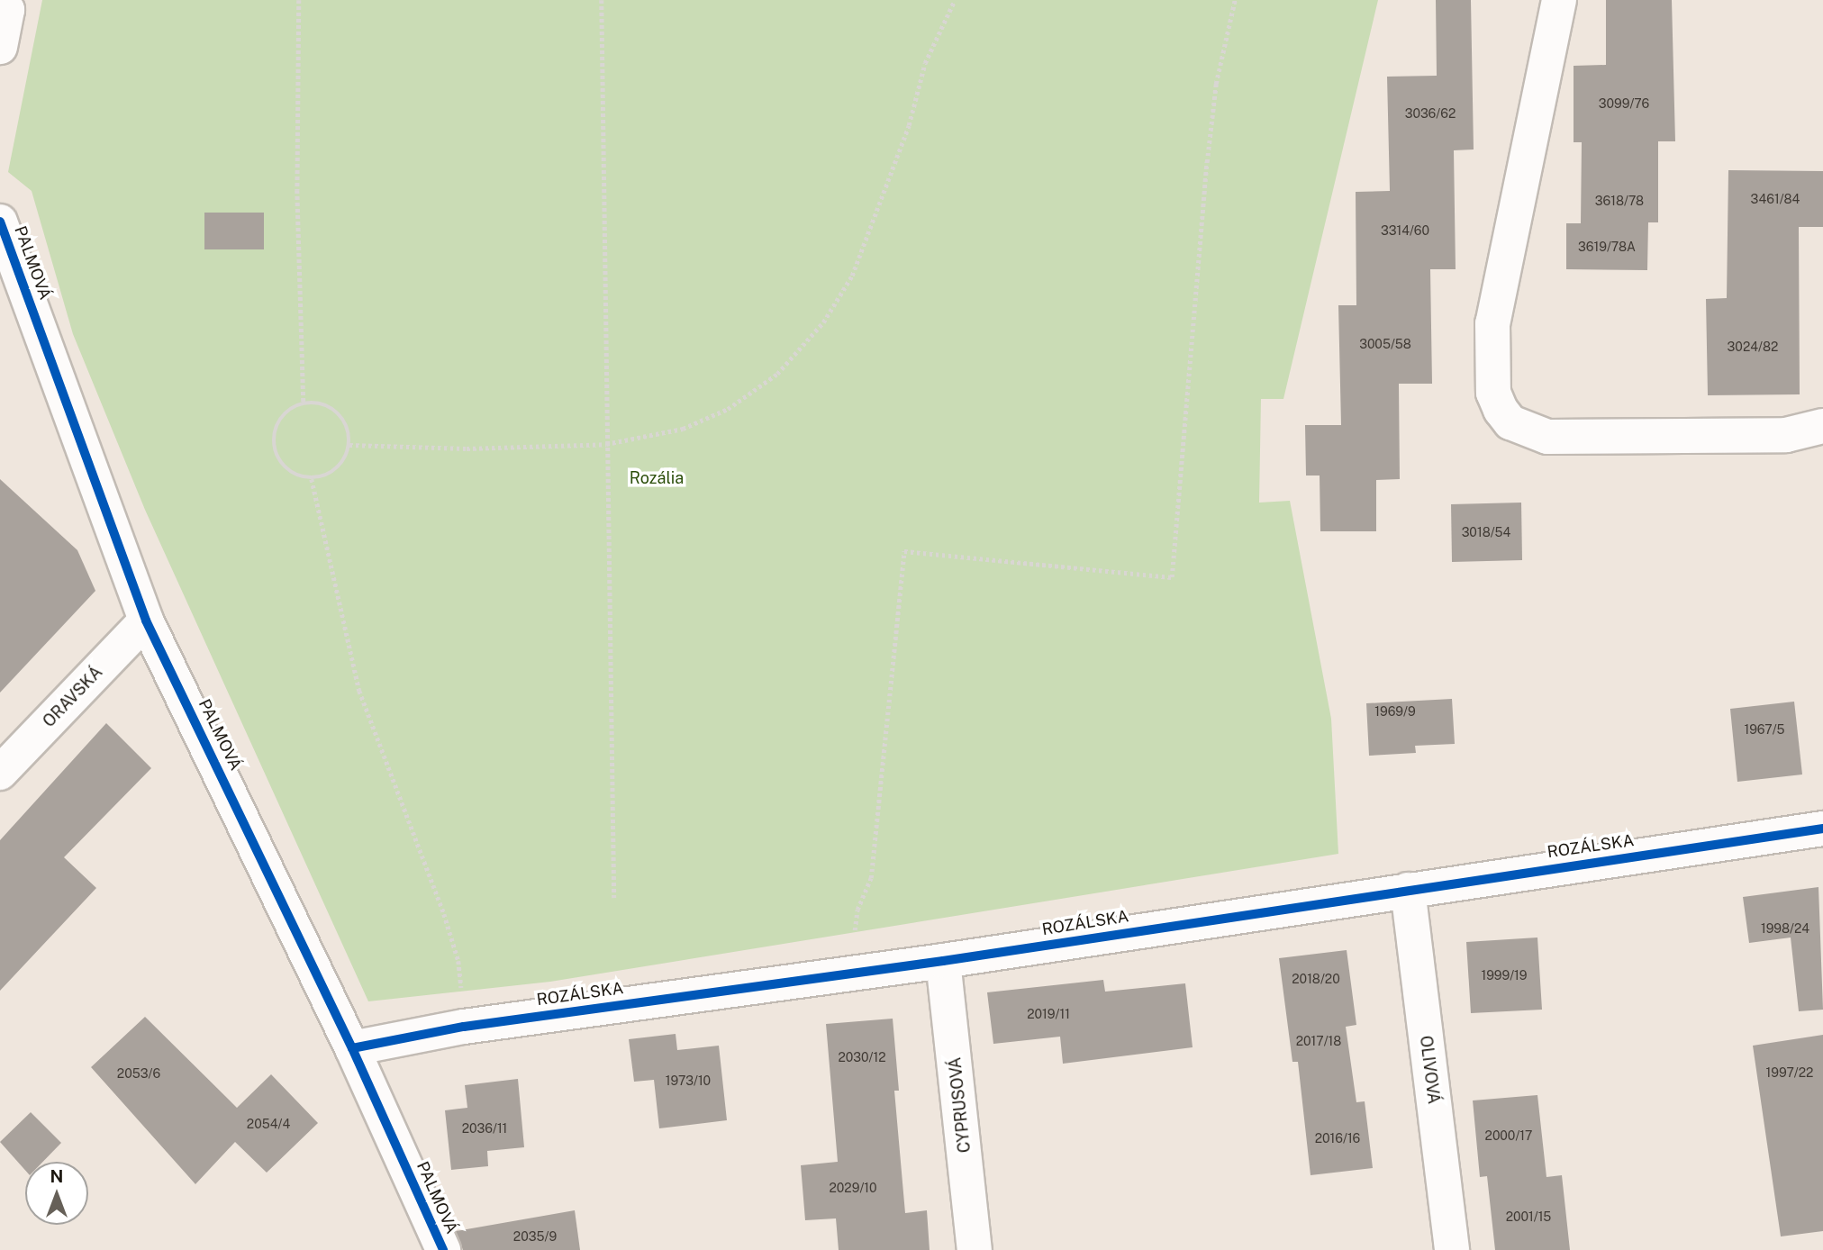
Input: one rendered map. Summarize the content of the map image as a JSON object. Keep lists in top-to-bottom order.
{
  "streets": {
    "street": [
      "PALMOVÁ",
      "ORAVSKÁ",
      "ROZÁLSKA",
      "OLIVOVÁ",
      "CYPRUSOVÁ"
    ]
  },
  "crossings": [
    ["PALMOVÁ", "ORAVSKÁ"],
    ["PALMOVÁ", "ROZÁLSKA"],
    ["ROZÁLSKA", "OLIVOVÁ"],
    ["ROZÁLSKA", "CYPRUSOVÁ"]
  ],
  "parks": ["Rozália"],
  "house_numbers": [
    "3099/76",
    "3036/62",
    "3461/84",
    "3618/78",
    "3314/60",
    "3619/78A",
    "3005/58",
    "3024/82",
    "3018/54",
    "1969/9",
    "1967/5",
    "1998/24",
    "1999/19",
    "2018/20",
    "2019/11",
    "2017/18",
    "2030/12",
    "1997/22",
    "2053/6",
    "1973/10",
    "2054/4",
    "2036/11",
    "2000/17",
    "2016/16",
    "2029/10",
    "2001/15",
    "2035/9"
  ],
  "north": "top"
}
